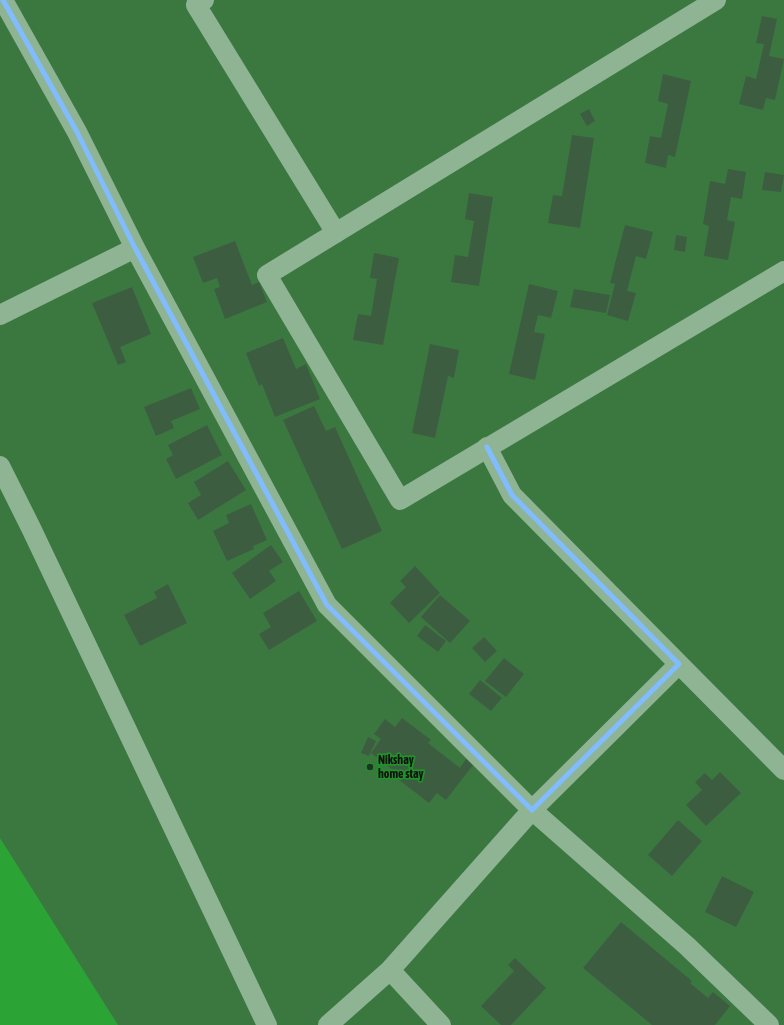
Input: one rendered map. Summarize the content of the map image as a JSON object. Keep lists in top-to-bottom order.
{
  "places": ["Nikshay home stay"]
}
